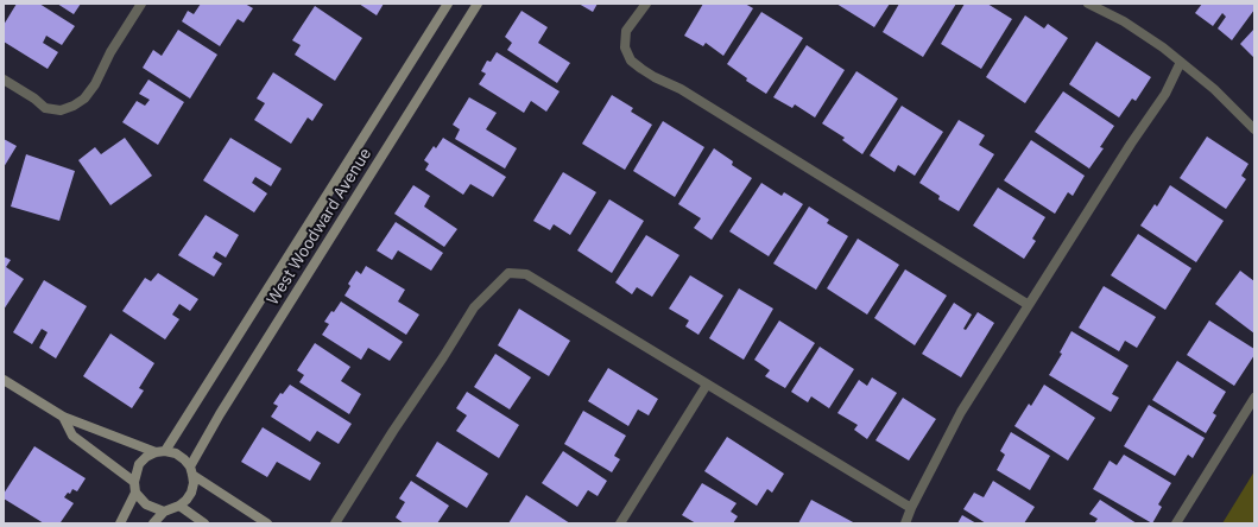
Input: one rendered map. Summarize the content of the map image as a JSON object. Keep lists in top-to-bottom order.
{
  "streets": {
    "street": ["West Woodward Avenue"]
  }
}
